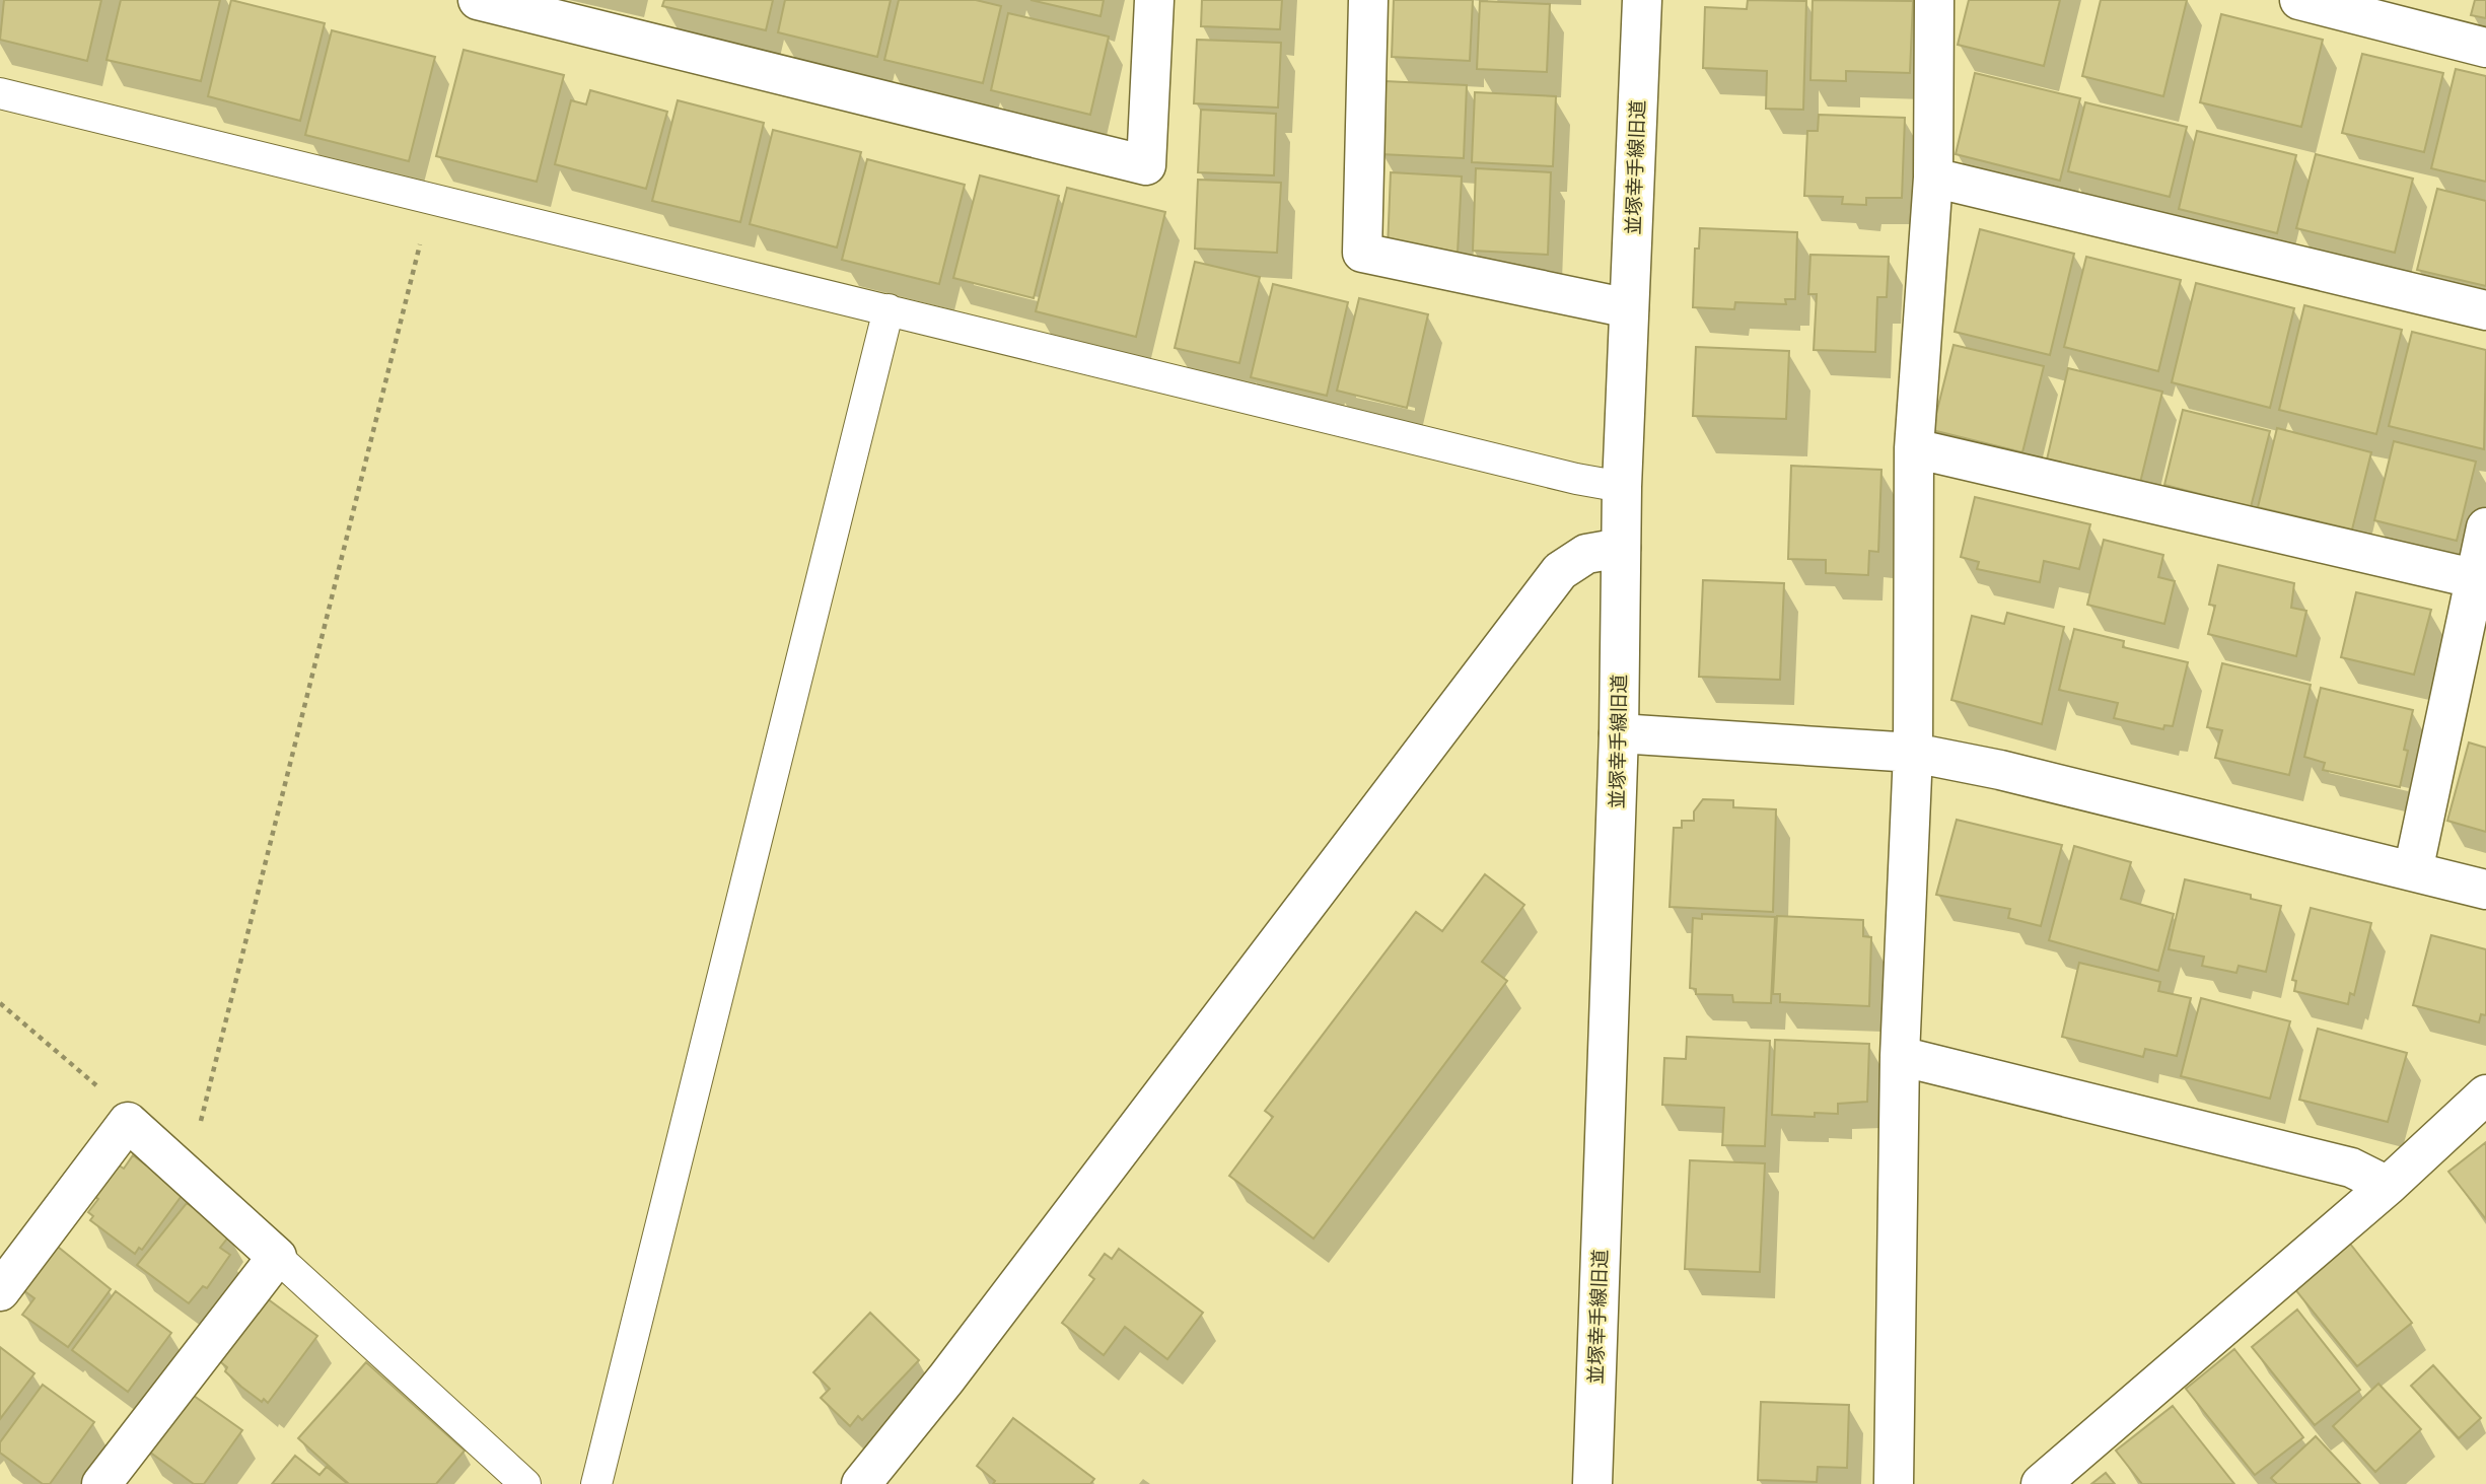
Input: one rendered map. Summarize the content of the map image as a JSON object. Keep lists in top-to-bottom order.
{
  "streets": {
    "street": ["並塚幸手線旧道"]
  }
}
